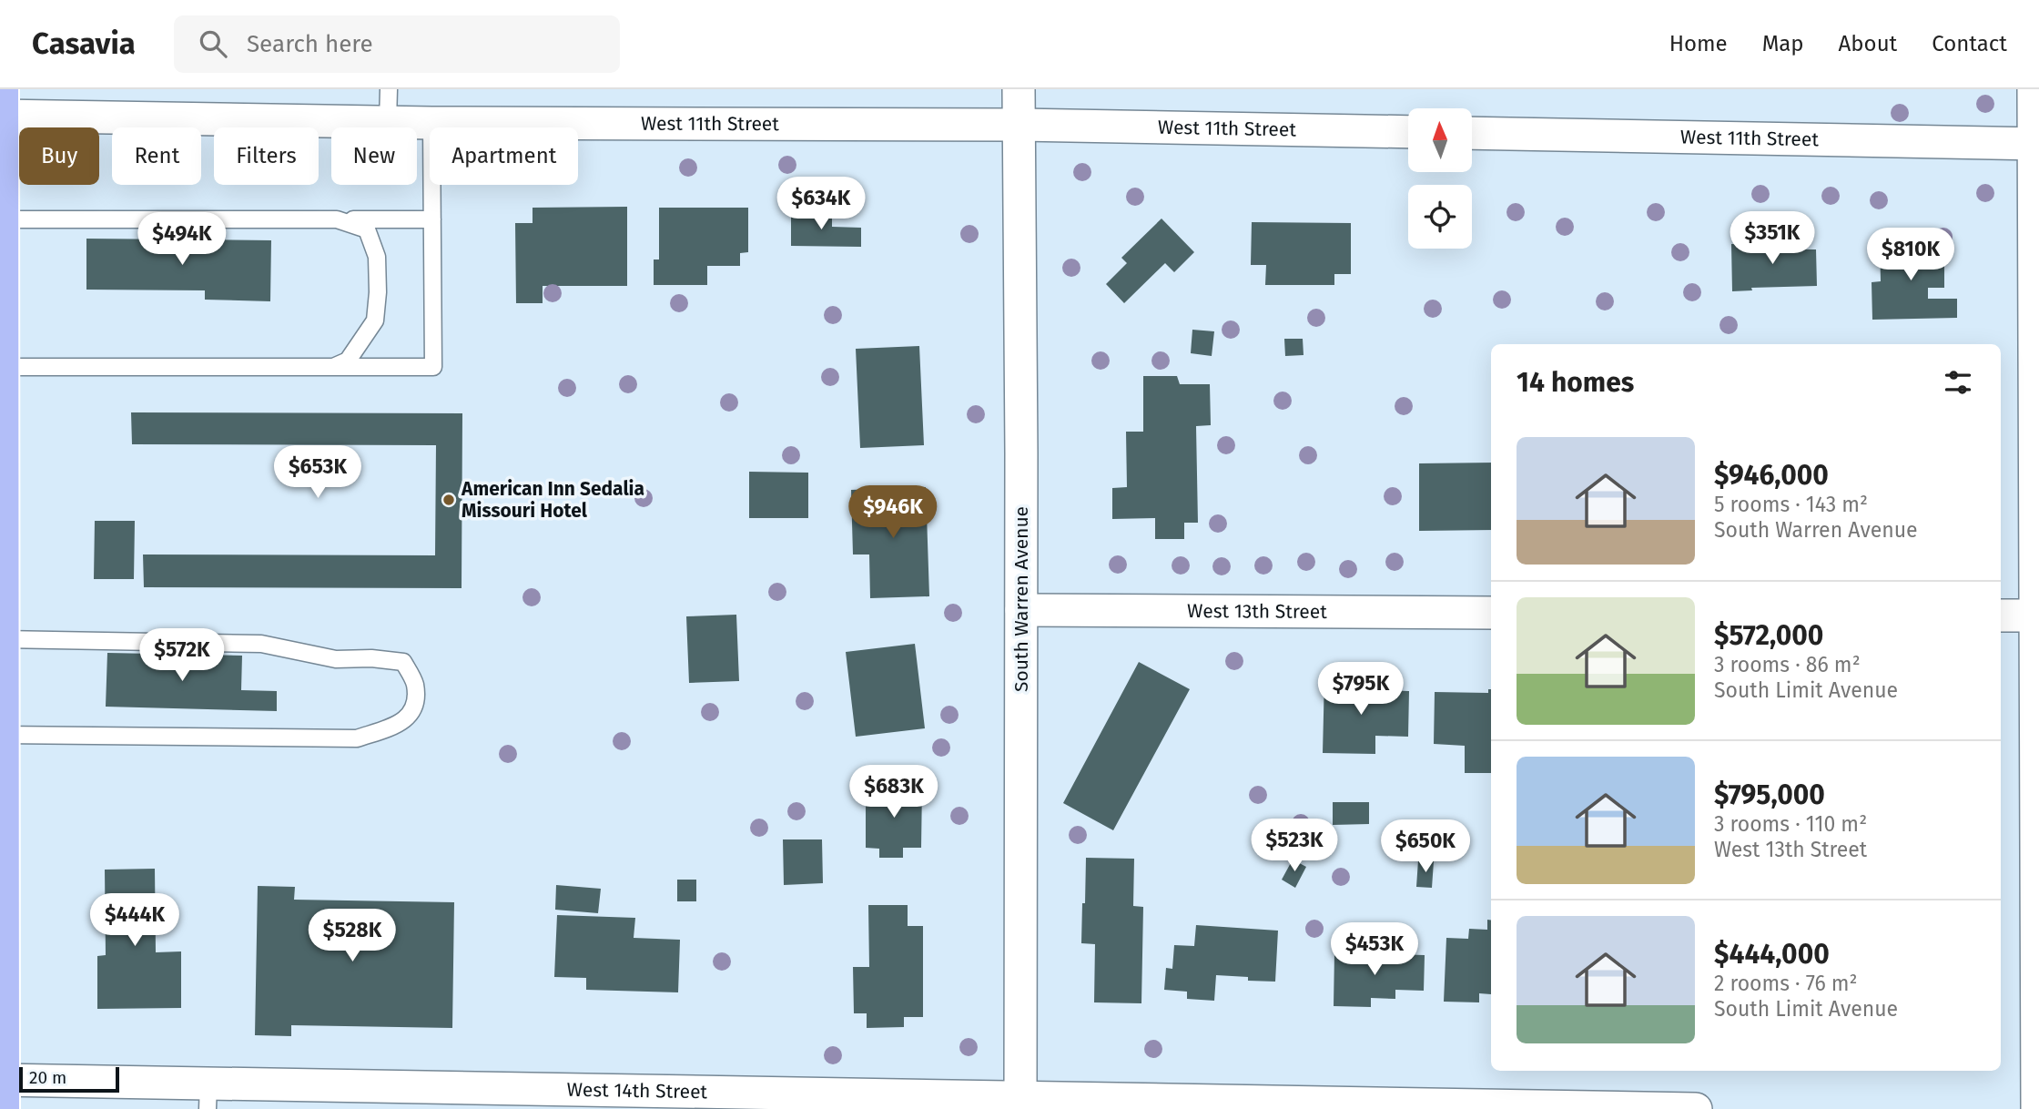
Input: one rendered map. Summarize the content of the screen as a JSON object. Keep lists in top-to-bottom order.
{
  "streets": {
    "street": [
      "West 11th Street",
      "South Warren Avenue",
      "West 13th Street",
      "West 14th Street"
    ]
  },
  "crossings": [
    ["West 11th Street", "South Warren Avenue"],
    ["South Warren Avenue", "West 13th Street"],
    ["South Warren Avenue", "West 14th Street"]
  ],
  "places": ["American Inn Sedalia Missouri Hotel"],
  "scale_bar": "20 m",
  "north": "top",
  "page": {
    "header": "Casavia",
    "search": "Search here",
    "nav": [
      "Home",
      "Map",
      "About",
      "Contact"
    ],
    "chip": [
      "Buy",
      "Rent",
      "Filters",
      "New",
      "Apartment"
    ],
    "price": [
      "$634K",
      "$351K",
      "$494K",
      "$810K",
      "$653K",
      "$946K",
      "$572K",
      "$795K",
      "$683K",
      "$523K",
      "$650K",
      "$444K",
      "$528K",
      "$453K"
    ],
    "heading": "14 homes",
    "list": [
      {
        "name": "$946,000",
        "note": "5 rooms · 143 m² · South Warren Avenue"
      },
      {
        "name": "$572,000",
        "note": "3 rooms · 86 m² · South Limit Avenue"
      },
      {
        "name": "$795,000",
        "note": "3 rooms · 110 m² · West 13th Street"
      },
      {
        "name": "$444,000",
        "note": "2 rooms · 76 m² · South Limit Avenue"
      }
    ],
    "scale": "20 m"
  }
}
